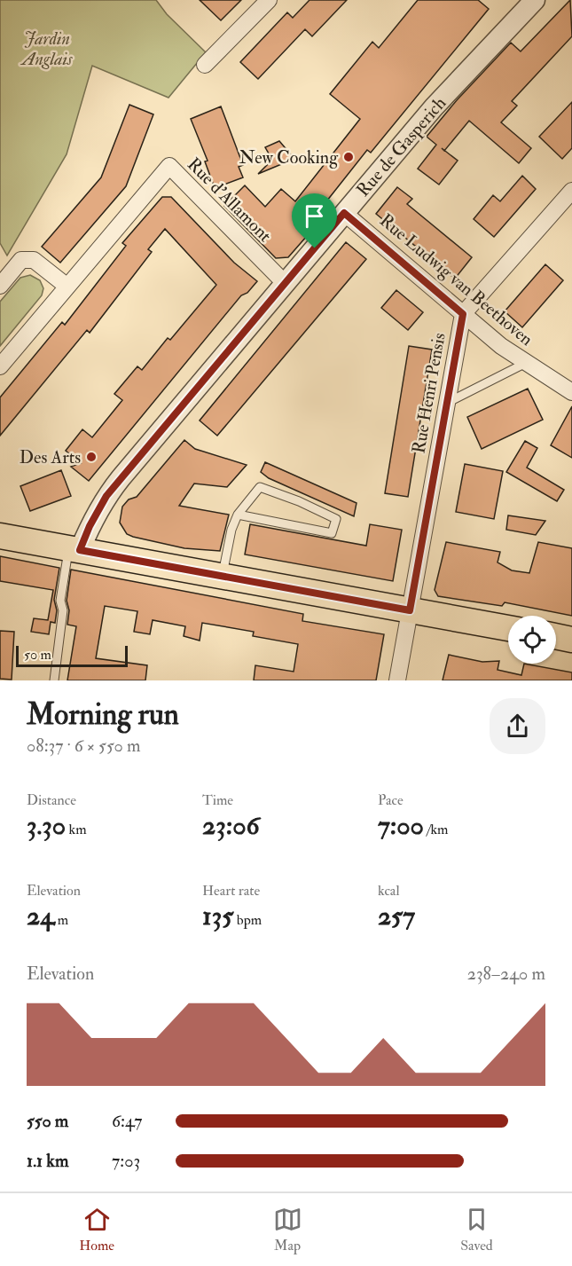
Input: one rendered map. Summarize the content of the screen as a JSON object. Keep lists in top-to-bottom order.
{
  "streets": {
    "street": [
      "Rue de Gasperich",
      "Rue d'Allamont",
      "Rue Ludwig van Beethoven",
      "Rue Henri Pensis"
    ]
  },
  "crossings": [
    ["Rue de Gasperich", "Rue d'Allamont"],
    ["Rue de Gasperich", "Rue Ludwig van Beethoven"],
    ["Rue Ludwig van Beethoven", "Rue Henri Pensis"]
  ],
  "parks": ["Jardin Anglais"],
  "places": ["New Cooking", "Des Arts"],
  "scale_bar": "50 m",
  "page": {
    "scale": "50 m",
    "heading": ["Morning run", "08:37 · 6 × 550 m"],
    "stats": [
      ["Distance", "3.30 km"],
      ["Time", "23:06"],
      ["Pace", "7:00 /km"],
      ["Elevation", "24 m"],
      ["Heart rate", "135 bpm"],
      ["kcal", "257"]
    ],
    "chart": ["Elevation", "238–240 m"],
    "list": [
      {
        "name": "550 m",
        "note": "6:47"
      },
      {
        "name": "1.1 km",
        "note": "7:03"
      }
    ],
    "tabs": ["Home", "Map", "Saved"]
  }
}
